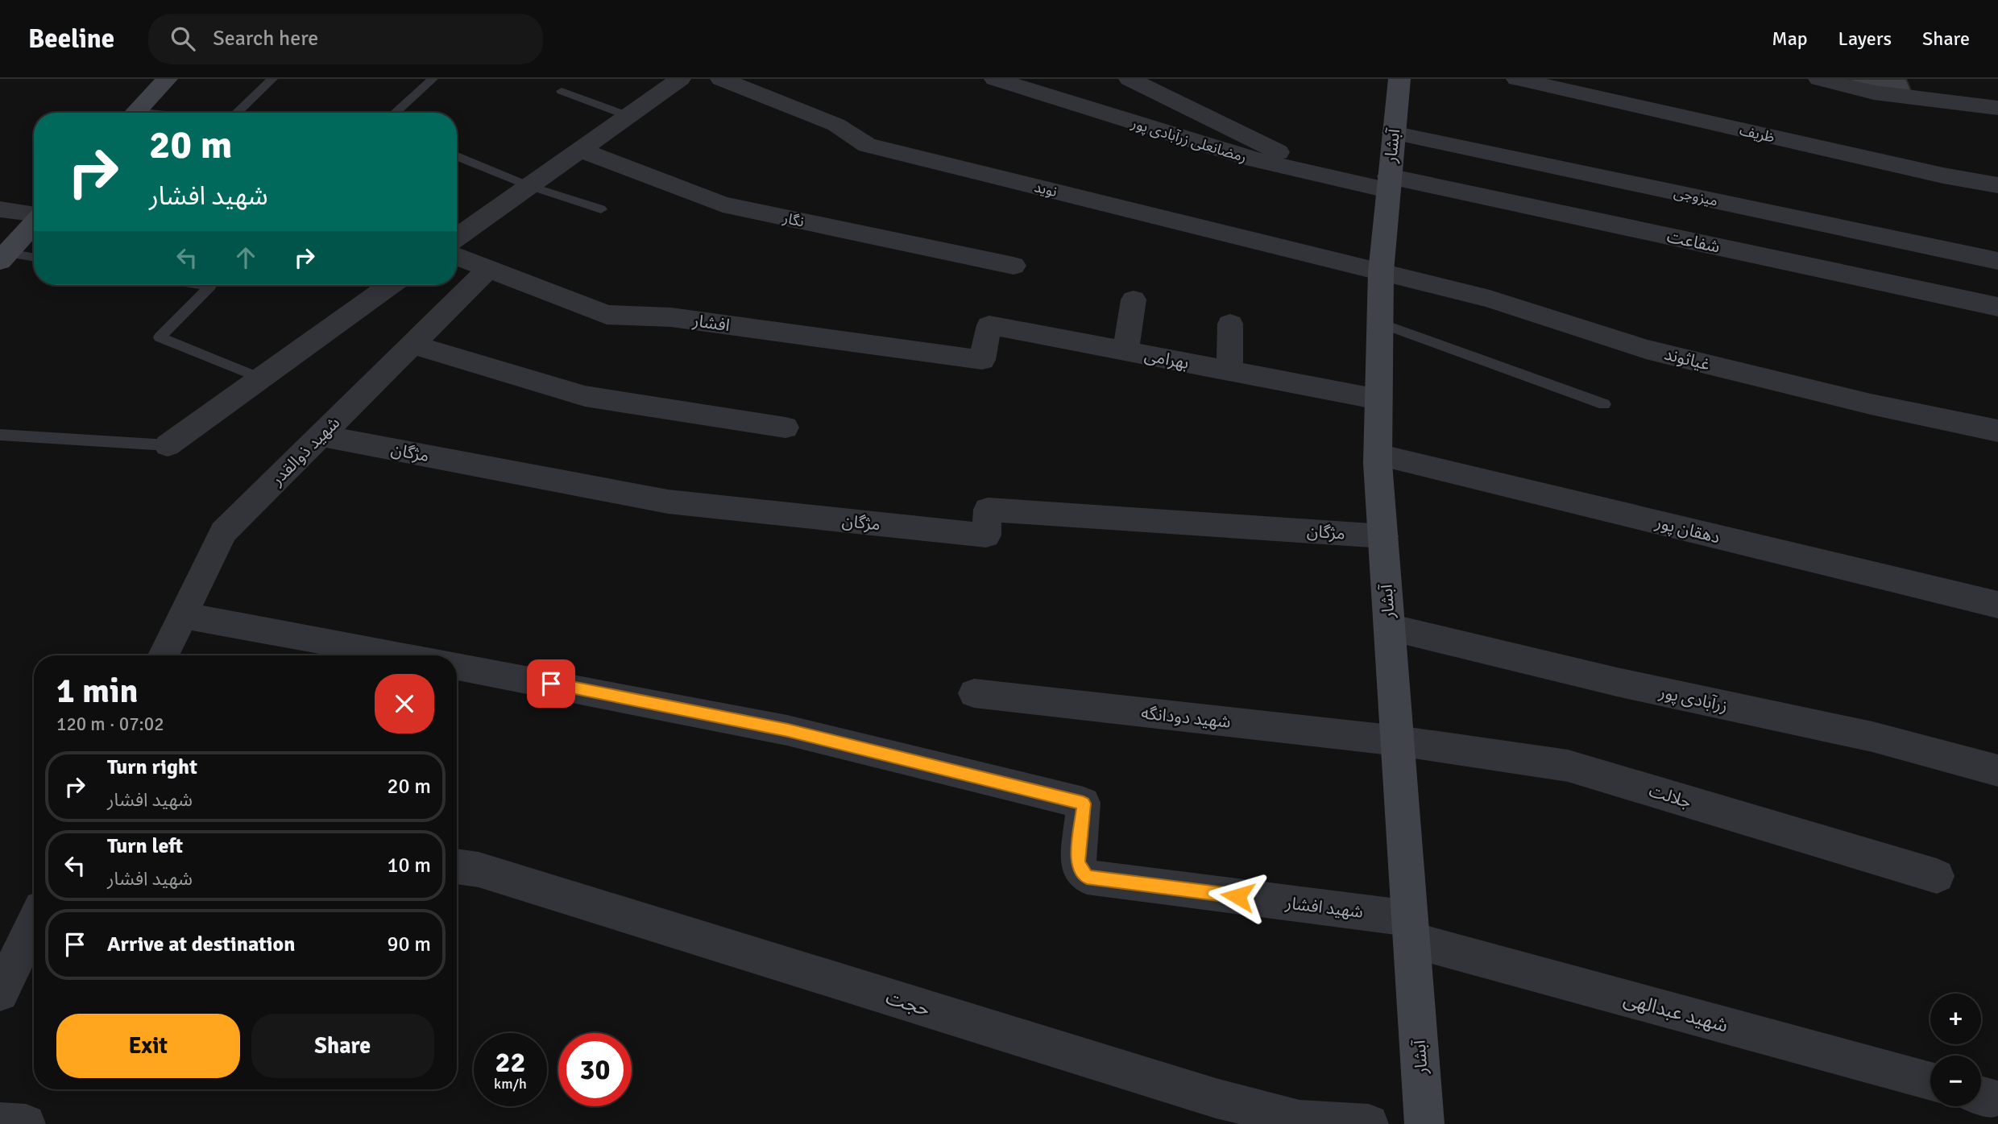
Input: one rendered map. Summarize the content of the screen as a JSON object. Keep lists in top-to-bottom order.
{
  "streets": {
    "street": [
      "ظریف",
      "رمضانعلی زرآبادی پور",
      "آبشار",
      "نوید",
      "میزوجی",
      "نگار",
      "شفاعت",
      "افشار",
      "بهرامی",
      "غیاثوند",
      "شهید ذوالقدر",
      "مژگان",
      "دهقان پور",
      "زرآبادی پور",
      "شهید دودانگه",
      "جلالت",
      "شهید افشار",
      "حجت",
      "شهید عبدالهی"
    ]
  },
  "crossings": [
    ["رمضانعلی زرآبادی پور", "آبشار"],
    ["رمضانعلی زرآبادی پور", "شفاعت"],
    ["آبشار", "نوید"],
    ["آبشار", "میزوجی"],
    ["آبشار", "شفاعت"],
    ["آبشار", "بهرامی"],
    ["آبشار", "غیاثوند"],
    ["آبشار", "مژگان"],
    ["آبشار", "دهقان پور"],
    ["آبشار", "زرآبادی پور"],
    ["آبشار", "شهید دودانگه"],
    ["آبشار", "جلالت"],
    ["آبشار", "شهید افشار"],
    ["آبشار", "شهید عبدالهی"],
    ["نوید", "غیاثوند"],
    ["افشار", "بهرامی"],
    ["افشار", "شهید ذوالقدر"],
    ["شهید ذوالقدر", "مژگان"],
    ["شهید دودانگه", "جلالت"],
    ["شهید افشار", "شهید عبدالهی"]
  ],
  "page": {
    "header": "Beeline",
    "search": "Search here",
    "nav": ["Map", "Layers", "Share"],
    "turn": ["20 m", "شهید افشار"],
    "heading": ["1 min", "120 m · 07:02"],
    "list": [
      {
        "name": "Turn right",
        "note": "شهید افشار",
        "value": "20 m"
      },
      {
        "name": "Turn left",
        "note": "شهید افشار",
        "value": "10 m"
      },
      {
        "name": "Arrive at destination",
        "value": "90 m"
      }
    ],
    "map_buttons": ["+", "−"],
    "buttons": ["Exit", "Share"],
    "speed": "22 km/h",
    "limit": "30"
  }
}
